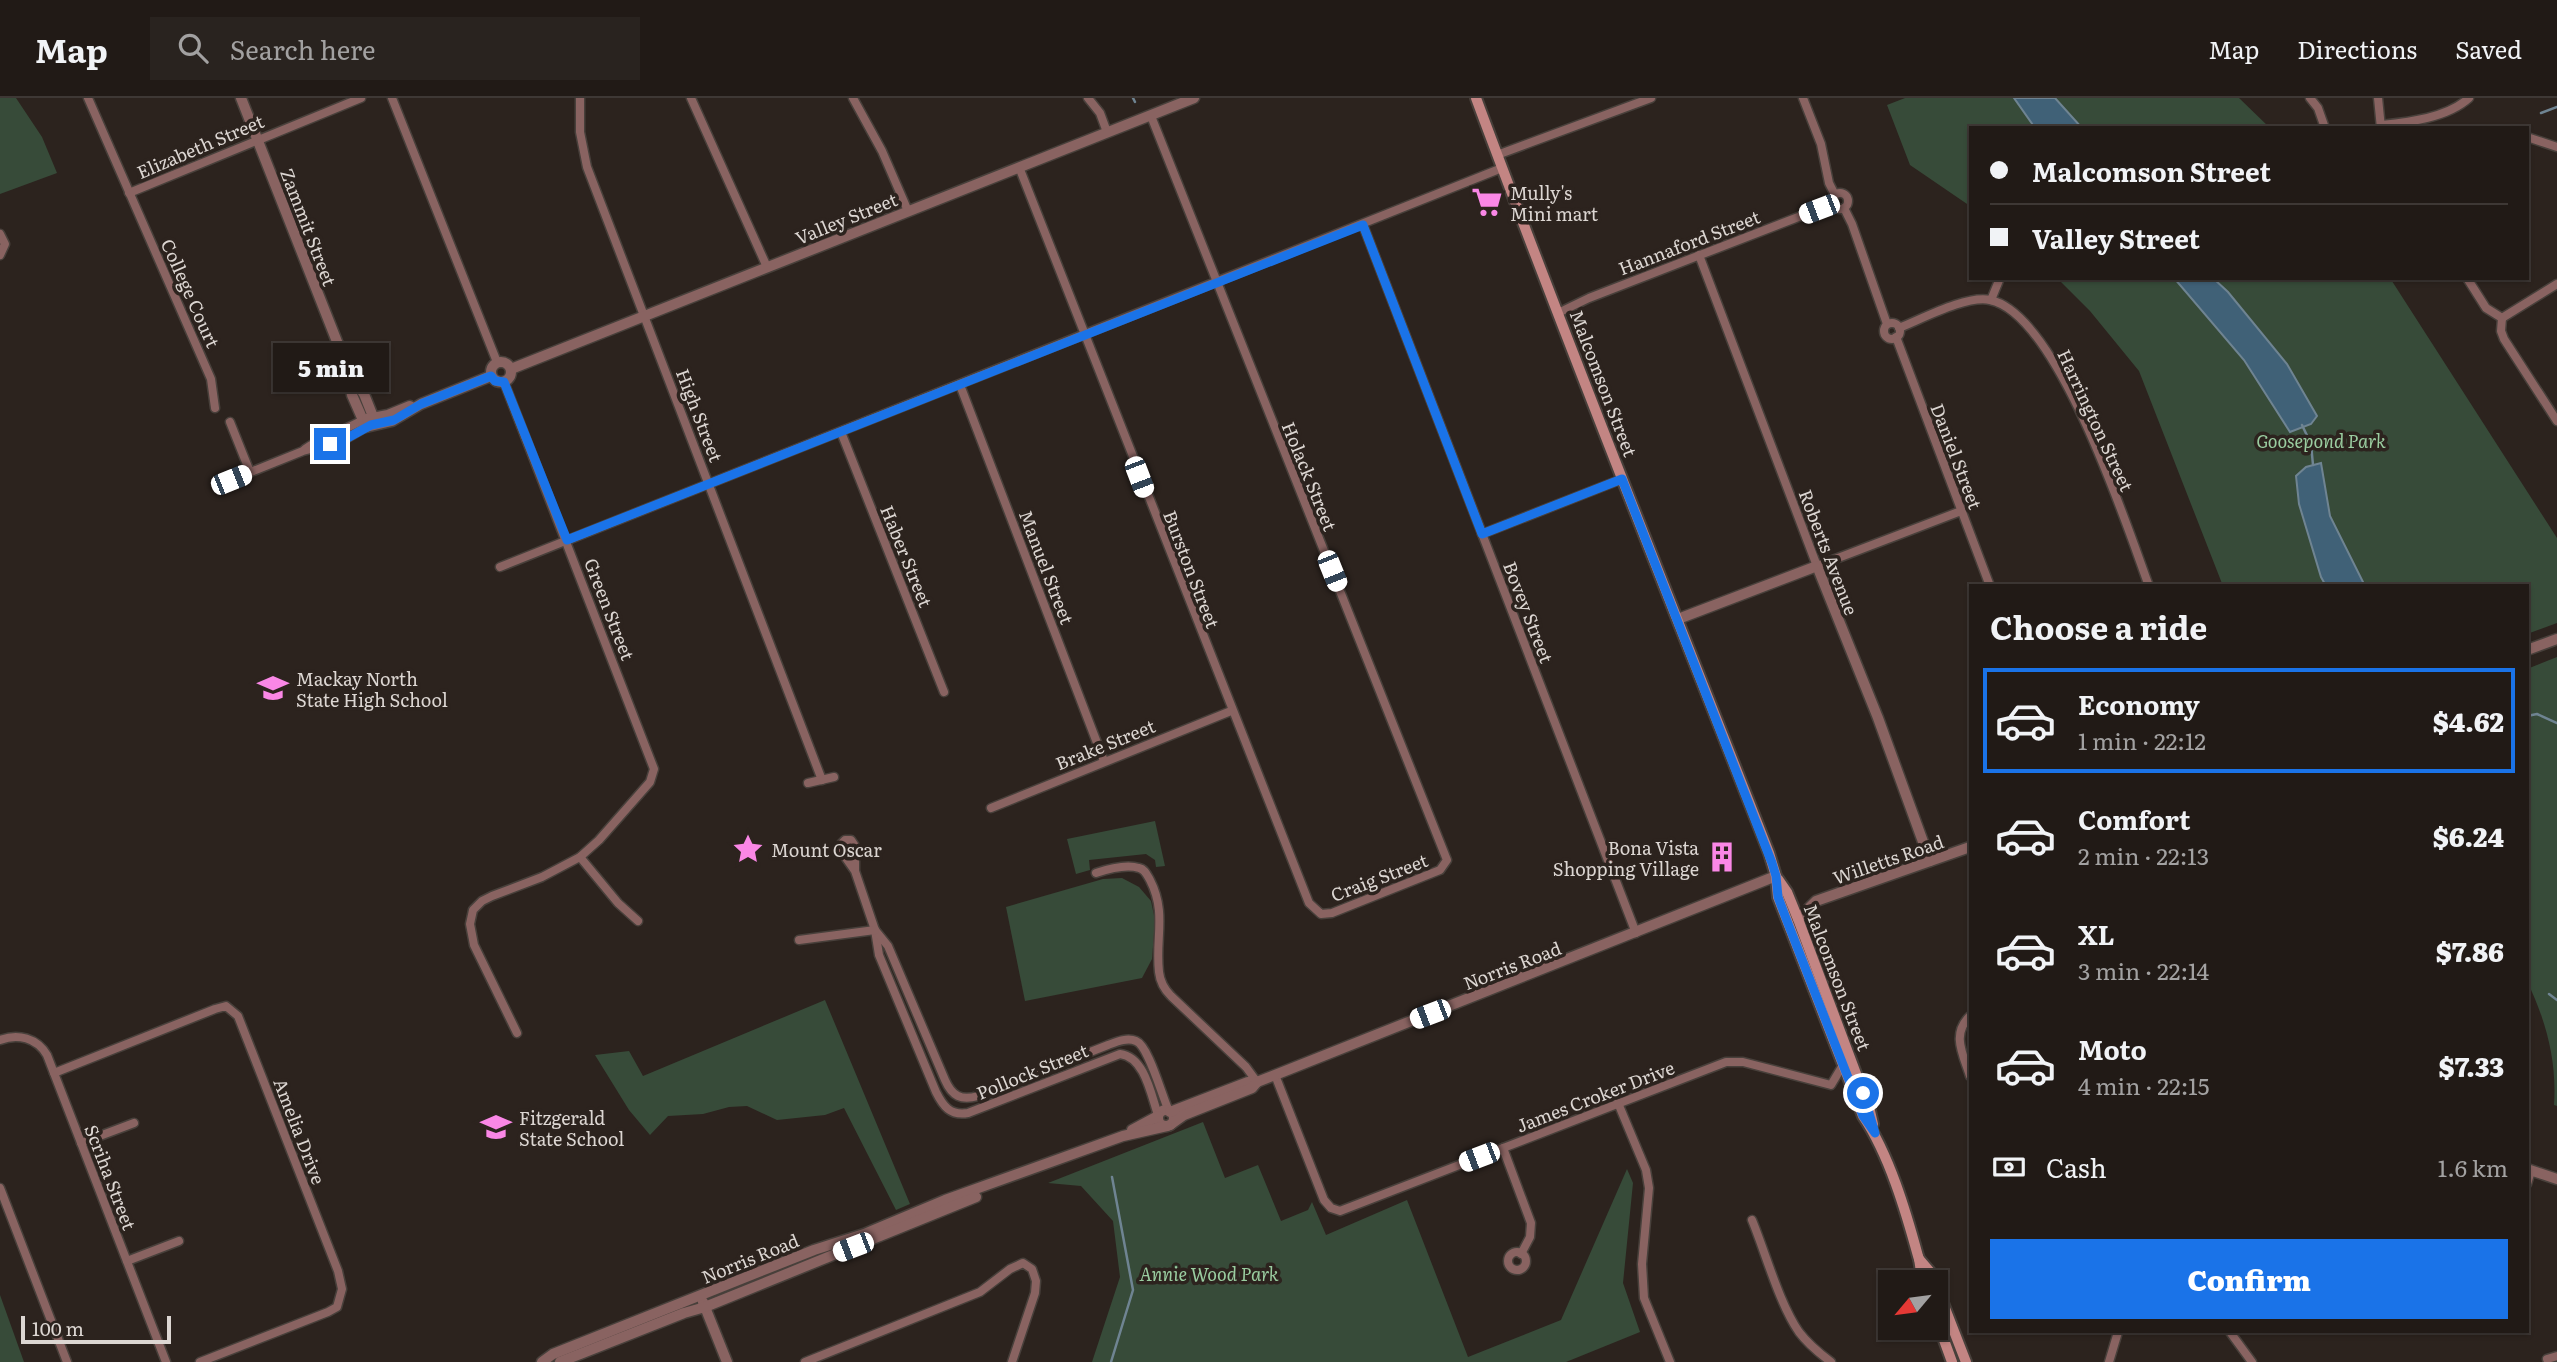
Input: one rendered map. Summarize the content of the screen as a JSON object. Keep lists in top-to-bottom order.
{
  "streets": {
    "main road": ["Malcomson Street"],
    "street": [
      "Elizabeth Street",
      "Valley Street",
      "Zammit Street",
      "Hannaford Street",
      "College Court",
      "High Street",
      "Harrington Street",
      "Daniel Street",
      "Holack Street",
      "Roberts Avenue",
      "Haber Street",
      "Manuel Street",
      "Burston Street",
      "Green Street",
      "Bovey Street",
      "Brake Street",
      "Willetts Road",
      "Craig Street",
      "Norris Road",
      "Pollock Street",
      "James Croker Drive",
      "Amelia Drive",
      "Scriha Street"
    ]
  },
  "crossings": [
    ["Elizabeth Street", "Zammit Street"],
    ["Elizabeth Street", "College Court"],
    ["Valley Street", "High Street"],
    ["Valley Street", "Holack Street"],
    ["Valley Street", "Burston Street"],
    ["Valley Street", "Green Street"],
    ["Hannaford Street", "Malcomson Street"],
    ["Hannaford Street", "Roberts Avenue"],
    ["Malcomson Street", "Willetts Road"],
    ["Malcomson Street", "Norris Road"],
    ["Malcomson Street", "James Croker Drive"],
    ["Holack Street", "Craig Street"],
    ["Roberts Avenue", "Willetts Road"],
    ["Manuel Street", "Brake Street"],
    ["Burston Street", "Brake Street"],
    ["Burston Street", "Craig Street"],
    ["Bovey Street", "Norris Road"],
    ["Norris Road", "James Croker Drive"],
    ["Amelia Drive", "Scriha Street"]
  ],
  "parks": ["Goosepond Park", "Annie Wood Park"],
  "places": {
    "supermarket": ["Mully's Mini mart"],
    "school or university": ["Mackay North State High School", "Fitzgerald State School"],
    "place": ["Mount Oscar"],
    "building": ["Bona Vista Shopping Village"]
  },
  "scale_bar": "100 m",
  "north": "bottom left",
  "page": {
    "header": "Map",
    "search": "Search here",
    "nav": ["Map", "Directions", "Saved"],
    "banner": ["Malcomson Street", "Valley Street"],
    "bubble": "5 min",
    "heading": "Choose a ride",
    "list": [
      {
        "name": "Economy",
        "note": "1 min · 22:12",
        "value": "$4.62"
      },
      {
        "name": "Comfort",
        "note": "2 min · 22:13",
        "value": "$6.24"
      },
      {
        "name": "XL",
        "note": "3 min · 22:14",
        "value": "$7.86"
      },
      {
        "name": "Moto",
        "note": "4 min · 22:15",
        "value": "$7.33"
      }
    ],
    "pay": ["Cash", "1.6 km"],
    "buttons": "Confirm",
    "scale": "100 m"
  }
}
